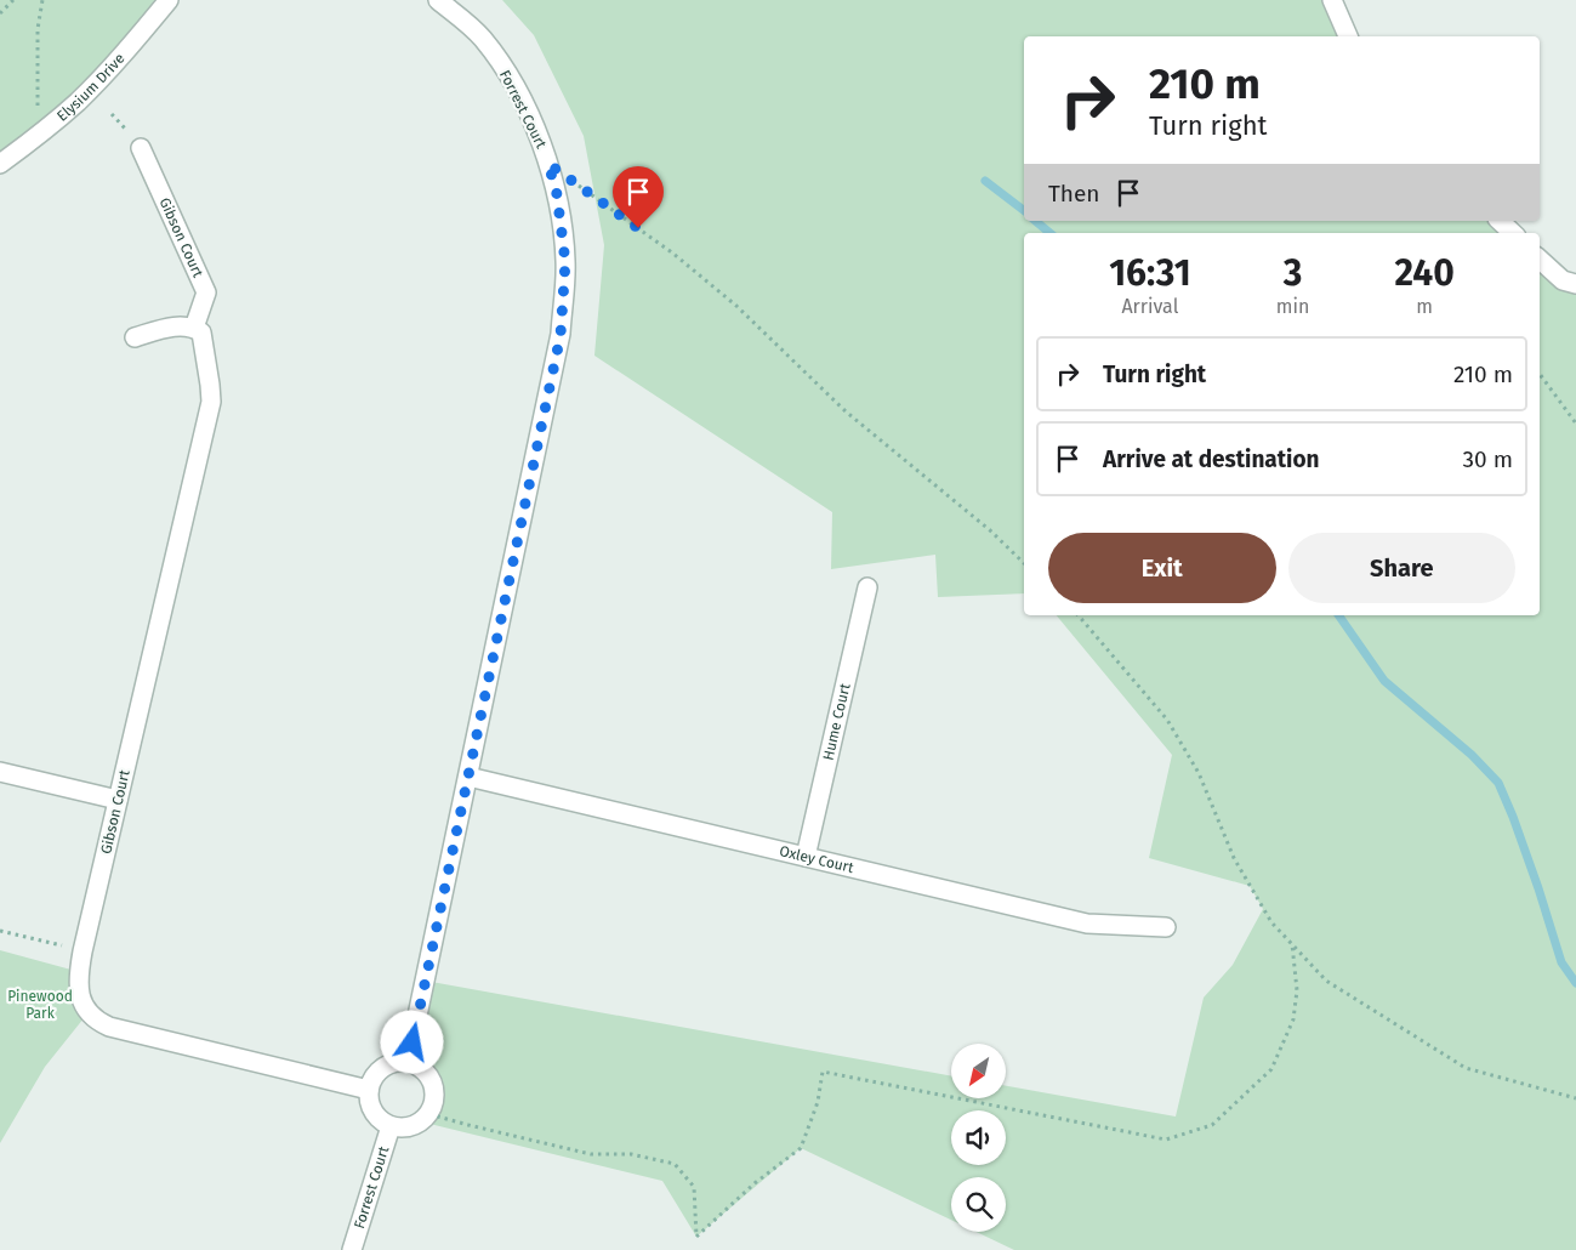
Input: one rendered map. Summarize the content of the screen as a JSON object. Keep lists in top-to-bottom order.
{
  "streets": {
    "street": [
      "Elysium Drive",
      "Forrest Court",
      "Gibson Court",
      "Hume Court",
      "Oxley Court"
    ]
  },
  "crossings": [
    ["Forrest Court", "Gibson Court"],
    ["Forrest Court", "Oxley Court"],
    ["Hume Court", "Oxley Court"]
  ],
  "parks": ["Pinewood Park"],
  "north": "bottom left",
  "page": {
    "turn": ["210 m", "Turn right"],
    "then": "Then",
    "eta": [
      "16:31",
      "Arrival",
      "3",
      "min",
      "240",
      "m"
    ],
    "list": [
      {
        "name": "Turn right",
        "value": "210 m"
      },
      {
        "name": "Arrive at destination",
        "value": "30 m"
      }
    ],
    "buttons": ["Exit", "Share"]
  }
}
